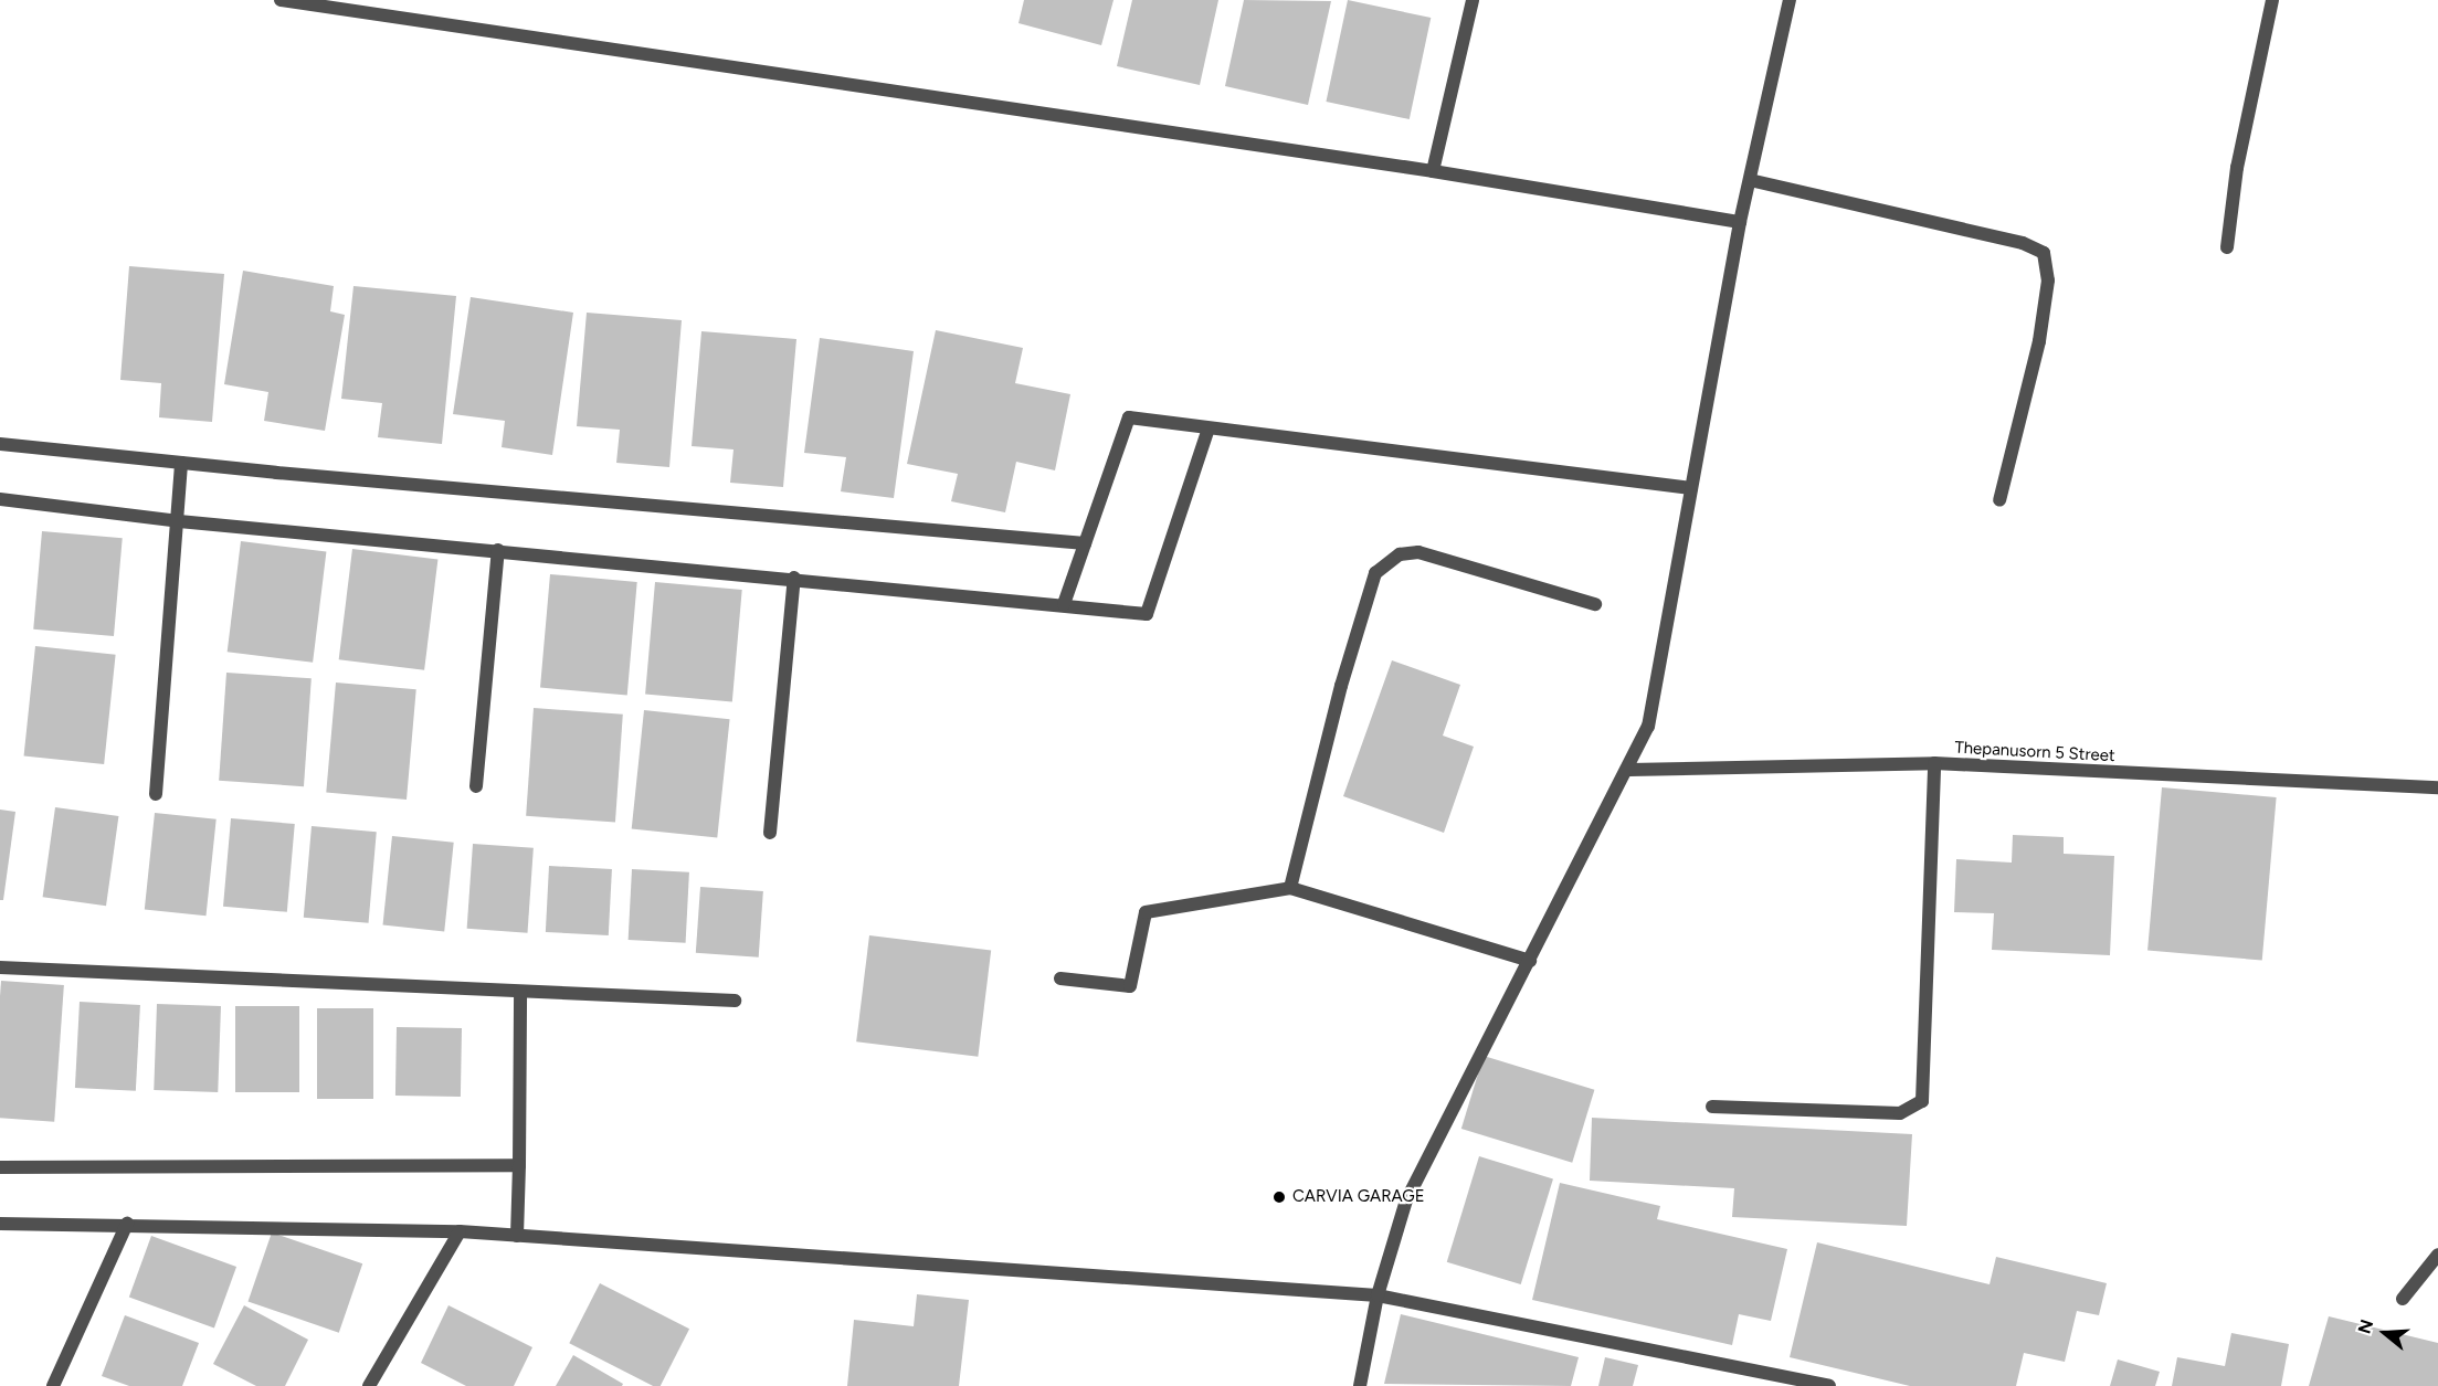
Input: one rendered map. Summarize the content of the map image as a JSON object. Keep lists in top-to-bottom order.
{
  "streets": {
    "street": ["Thepanusorn 5 Street"]
  },
  "places": ["CARVIA GARAGE"],
  "north": "left"
}
